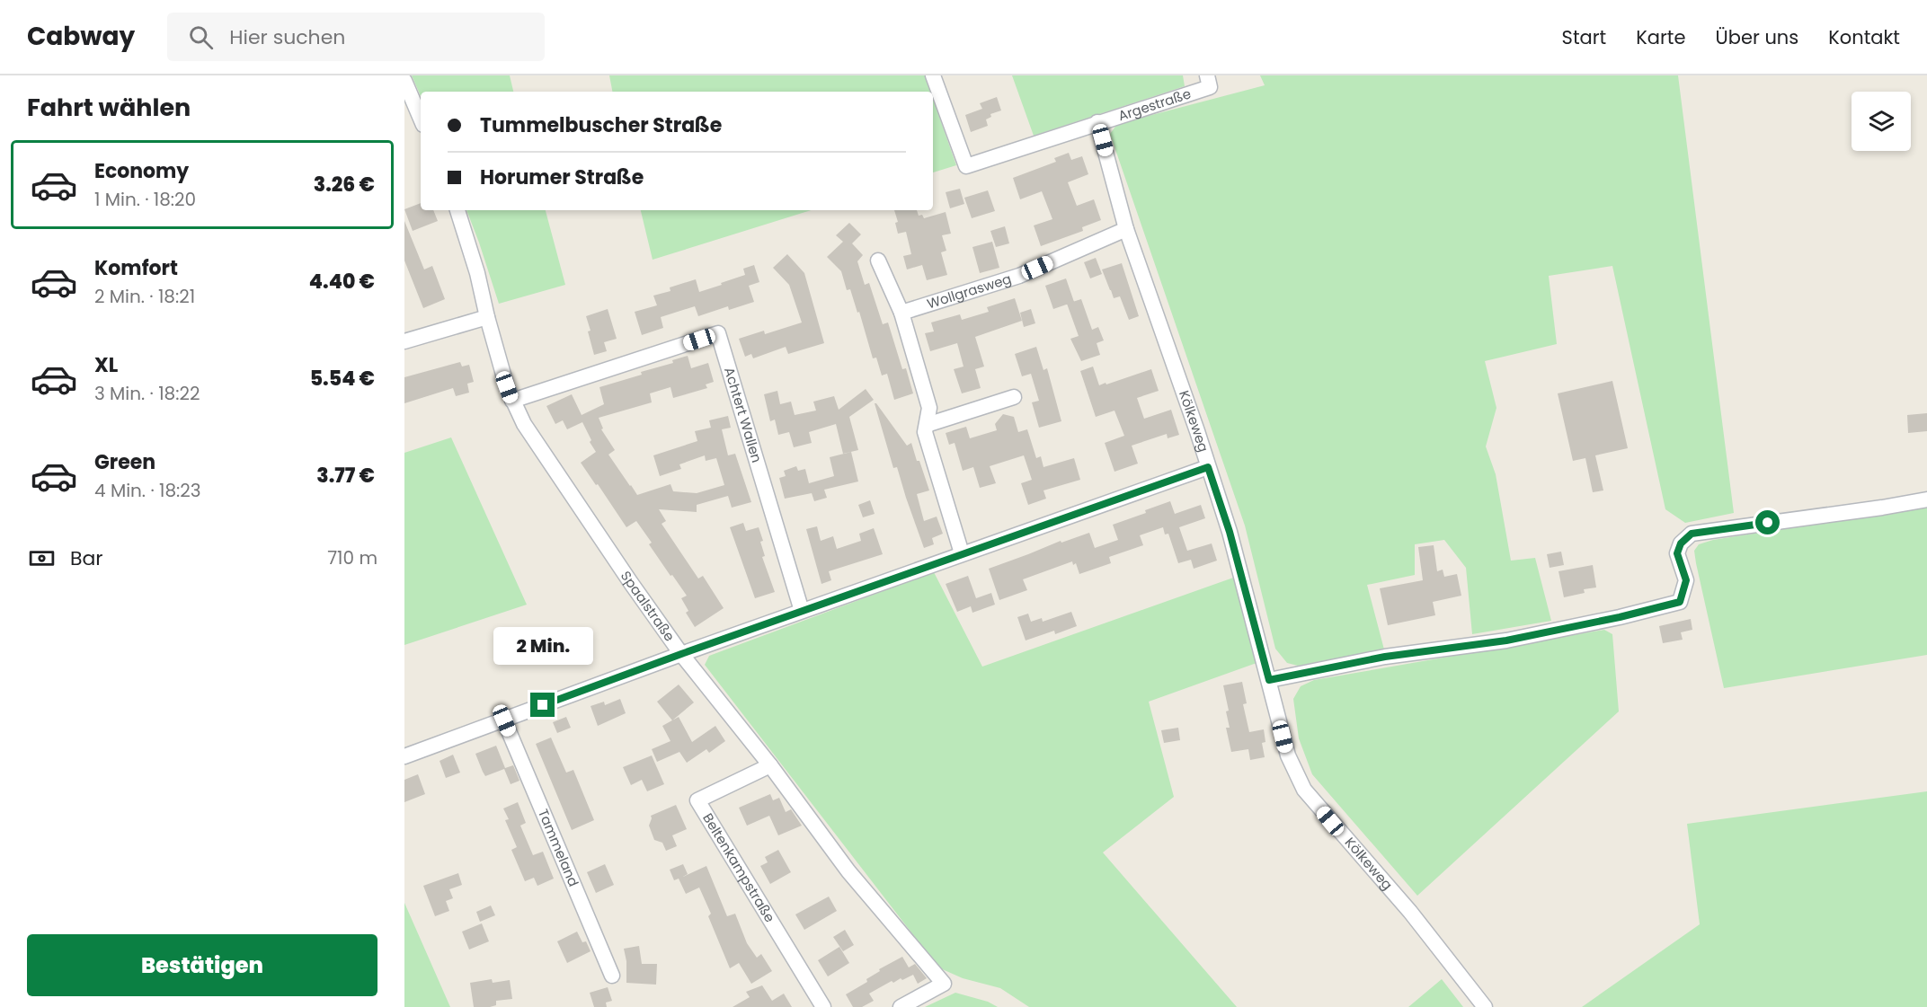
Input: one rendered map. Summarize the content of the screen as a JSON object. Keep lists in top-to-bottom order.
{
  "streets": {
    "street": [
      "Argestraße",
      "Wollgrasweg",
      "Achtert Wallen",
      "Kölkeweg",
      "Spaalstraße",
      "Tammeland",
      "Beltenkampstraße"
    ]
  },
  "crossings": [
    ["Argestraße", "Kölkeweg"],
    ["Wollgrasweg", "Kölkeweg"],
    ["Achtert Wallen", "Spaalstraße"],
    ["Spaalstraße", "Beltenkampstraße"]
  ],
  "page": {
    "header": "Cabway",
    "search": "Hier suchen",
    "nav": [
      "Start",
      "Karte",
      "Über uns",
      "Kontakt"
    ],
    "heading": "Fahrt wählen",
    "banner": ["Tummelbuscher Straße", "Horumer Straße"],
    "list": [
      {
        "name": "Economy",
        "note": "1 Min. · 18:20",
        "value": "3.26 €"
      },
      {
        "name": "Komfort",
        "note": "2 Min. · 18:21",
        "value": "4.40 €"
      },
      {
        "name": "XL",
        "note": "3 Min. · 18:22",
        "value": "5.54 €"
      },
      {
        "name": "Green",
        "note": "4 Min. · 18:23",
        "value": "3.77 €"
      }
    ],
    "pay": ["Bar", "710 m"],
    "bubble": "2 Min.",
    "buttons": "Bestätigen"
  }
}
